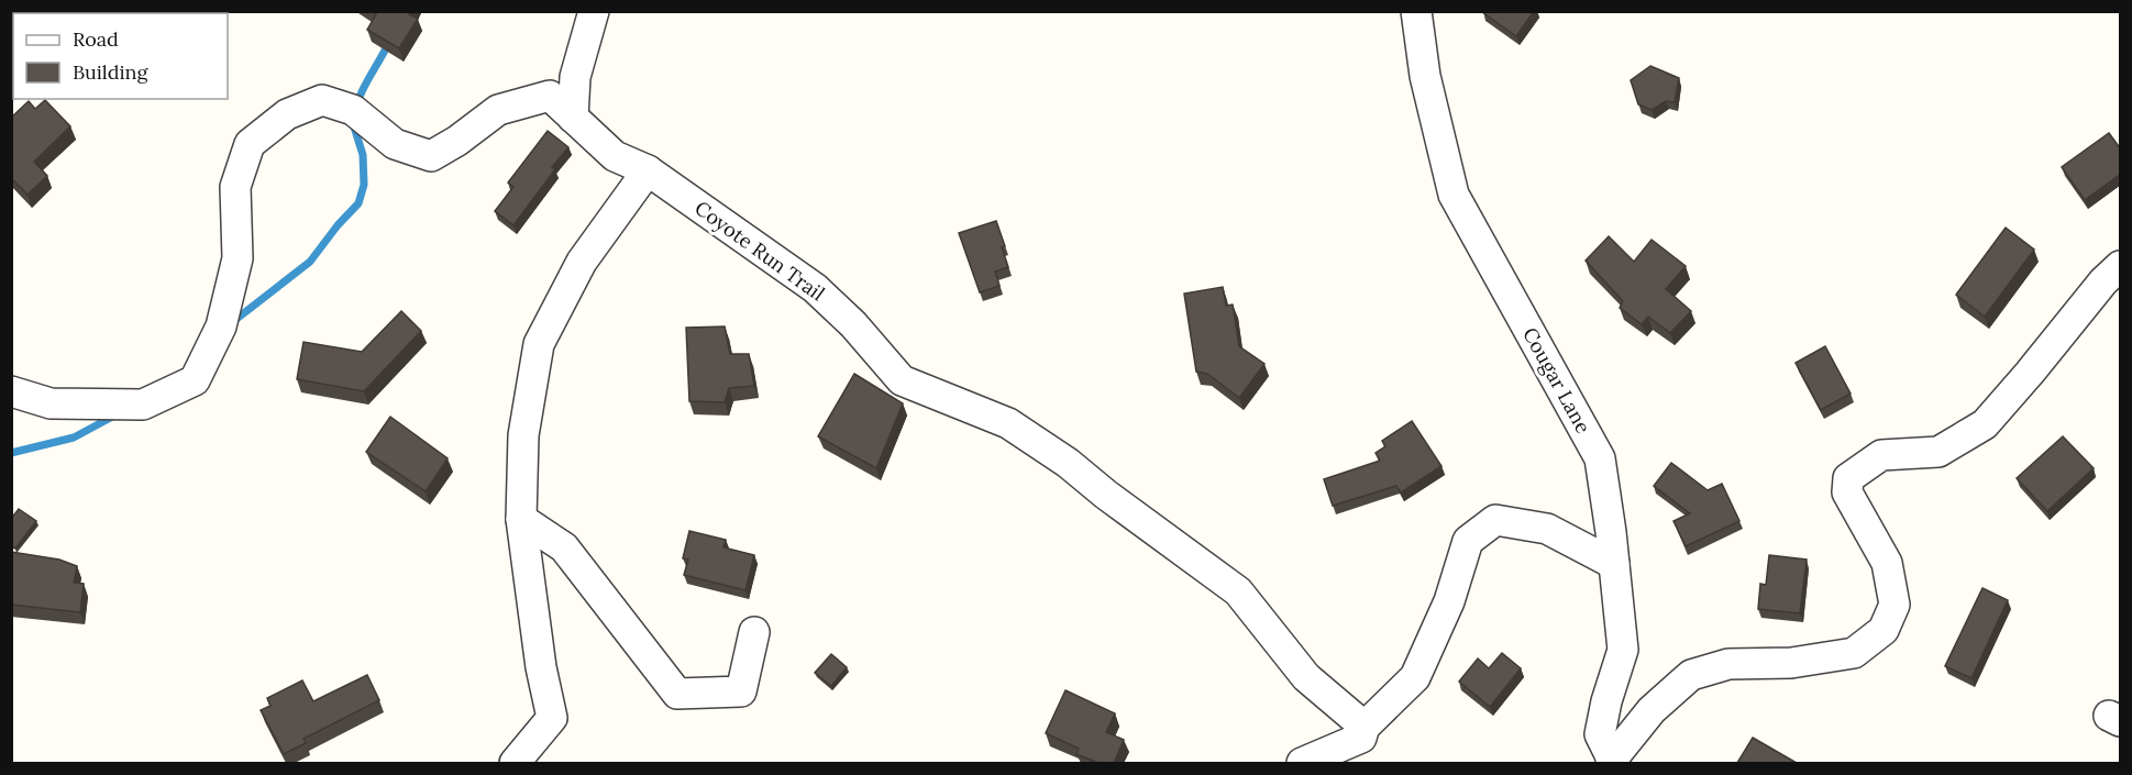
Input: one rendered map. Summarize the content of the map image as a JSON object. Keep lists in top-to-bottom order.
{
  "streets": {
    "street": ["Coyote Run Trail", "Cougar Lane"]
  },
  "legend": ["Road", "Building"]
}
